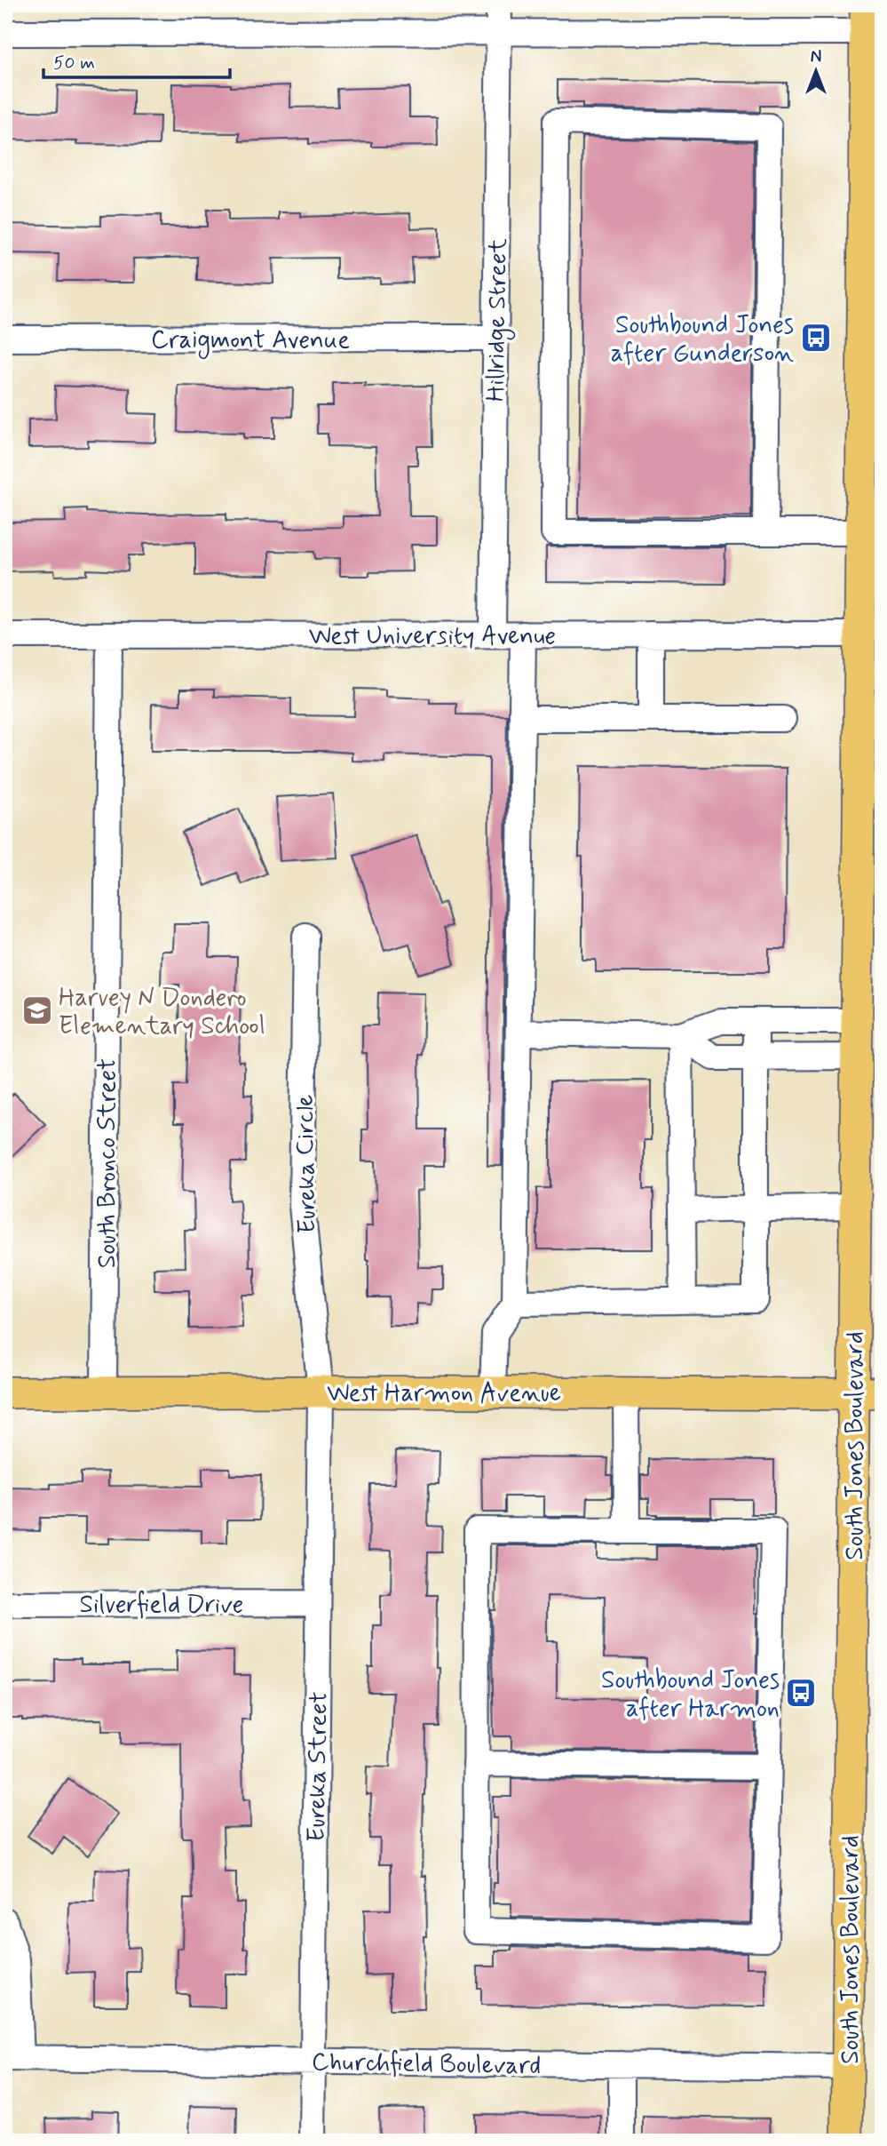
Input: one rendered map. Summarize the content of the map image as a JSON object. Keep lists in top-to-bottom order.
{
  "streets": {
    "main road": ["West Harmon Avenue", "South Jones Boulevard"],
    "street": [
      "Hillridge Street",
      "Craigmont Avenue",
      "West University Avenue",
      "South Bronco Street",
      "Eureka Circle",
      "Silverfield Drive",
      "Eureka Street",
      "Churchfield Boulevard"
    ]
  },
  "crossings": [
    ["Hillridge Street", "Craigmont Avenue"],
    ["Hillridge Street", "West University Avenue"],
    ["West University Avenue", "South Bronco Street"],
    ["West University Avenue", "South Jones Boulevard"],
    ["South Bronco Street", "West Harmon Avenue"],
    ["Eureka Circle", "West Harmon Avenue"],
    ["Eureka Circle", "Eureka Street"],
    ["West Harmon Avenue", "South Jones Boulevard"],
    ["West Harmon Avenue", "Eureka Street"],
    ["South Jones Boulevard", "Churchfield Boulevard"],
    ["Silverfield Drive", "Eureka Street"],
    ["Eureka Street", "Churchfield Boulevard"]
  ],
  "places": {
    "bus stop": ["Southbound Jones after Gunderson", "Southbound Jones after Harmon"],
    "school or university": ["Harvey N Dondero Elementary School"]
  },
  "scale_bar": "50 m",
  "north": "top"
}
